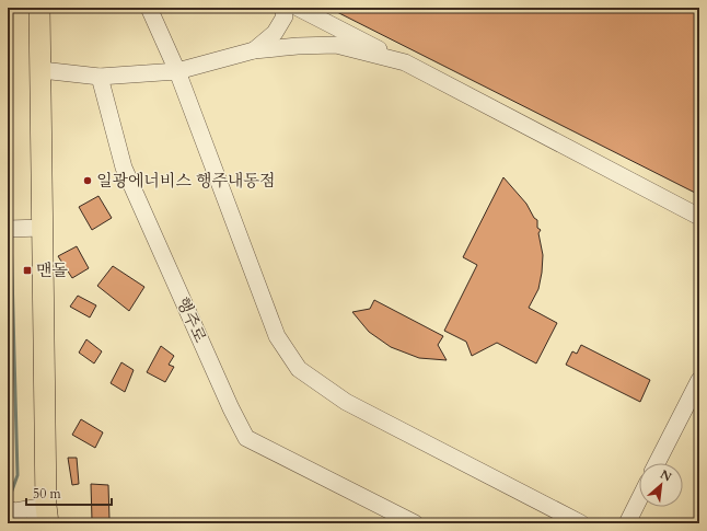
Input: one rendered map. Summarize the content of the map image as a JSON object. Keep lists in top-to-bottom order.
{
  "streets": {
    "street": ["행주로"]
  },
  "places": {
    "other": ["일광에너비스 행주내동점"],
    "transit": ["맨돌"]
  },
  "scale_bar": "50 m",
  "north": "top right"
}
